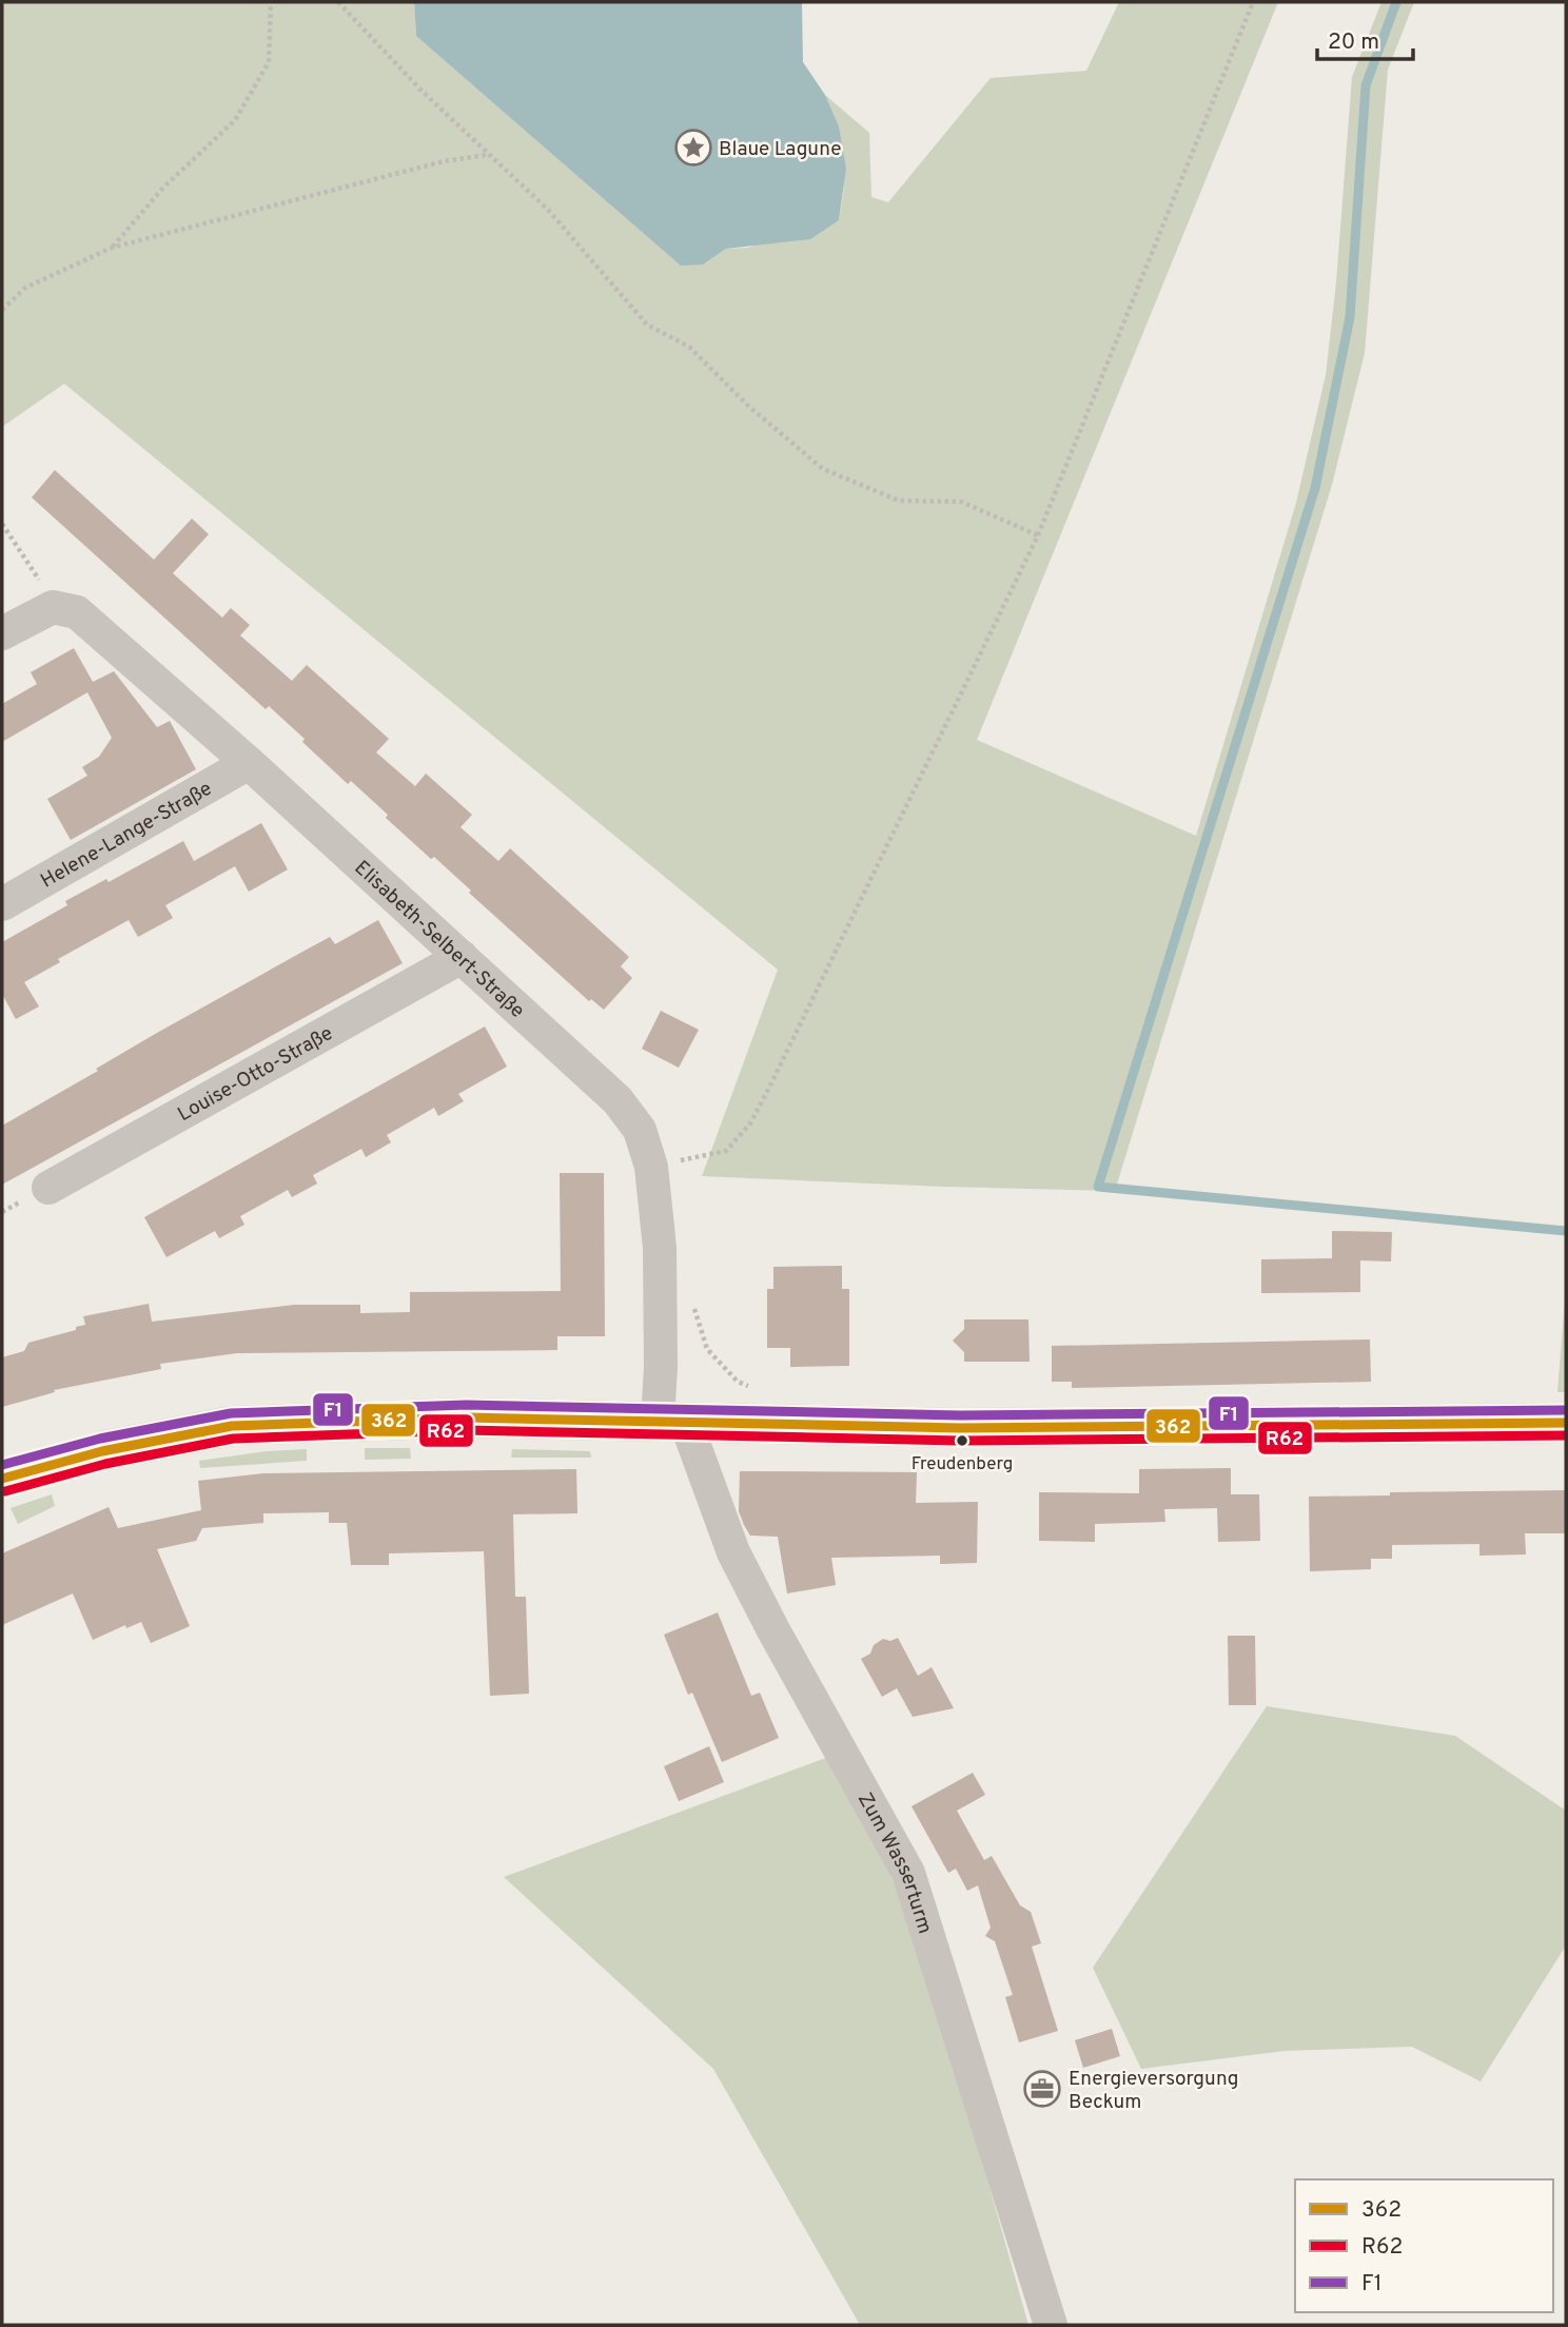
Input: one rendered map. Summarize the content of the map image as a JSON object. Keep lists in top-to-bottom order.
{
  "streets": {
    "street": [
      "Helene-Lange-Straße",
      "Elisabeth-Selbert-Straße",
      "Louise-Otto-Straße",
      "Zum Wasserturm"
    ]
  },
  "crossings": [
    ["Helene-Lange-Straße", "Elisabeth-Selbert-Straße"],
    ["Elisabeth-Selbert-Straße", "Louise-Otto-Straße"],
    ["Elisabeth-Selbert-Straße", "Zum Wasserturm"]
  ],
  "places": {
    "place": ["Blaue Lagune"],
    "other": ["Freudenberg"],
    "office": ["Energieversorgung Beckum"]
  },
  "lines": ["transit line F1", "transit line 362", "transit line R62"],
  "legend": ["362", "R62", "F1"],
  "scale_bar": "20 m"
}
